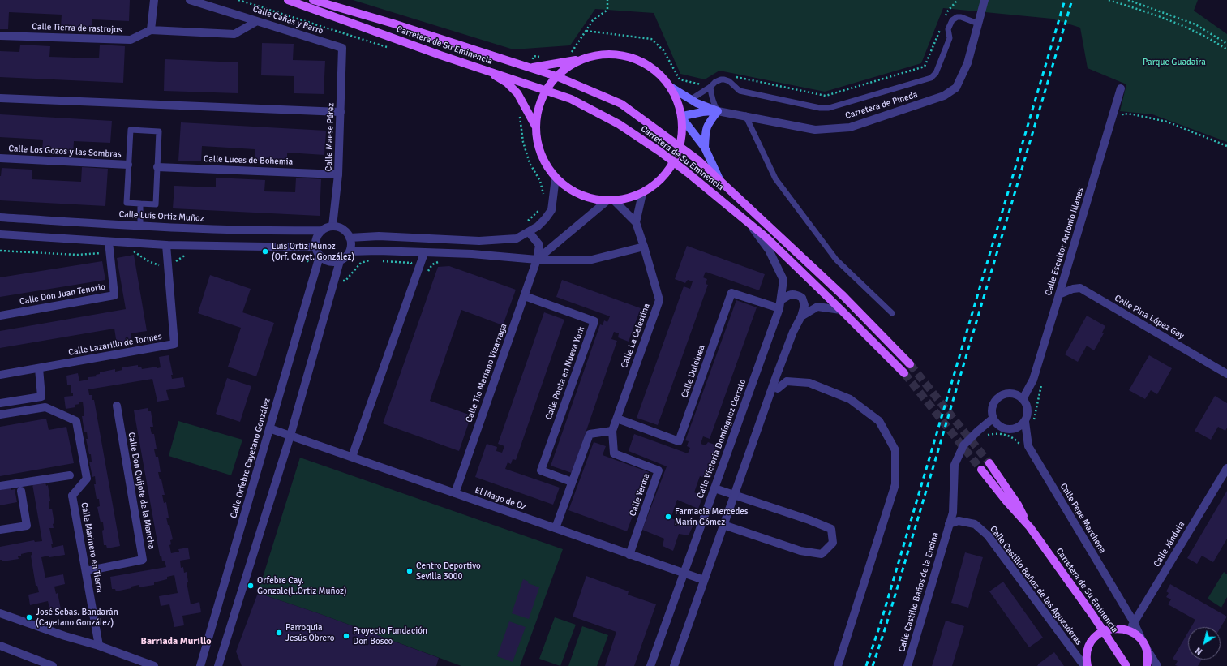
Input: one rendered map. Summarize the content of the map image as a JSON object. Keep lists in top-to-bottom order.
{
  "streets": {
    "main road": ["Carretera de Su Eminencia"],
    "street": [
      "Calle Cañas y Barro",
      "Calle Tierra de rastrojos",
      "Carretera de Pineda",
      "Calle Maese Pérez",
      "Calle Los Gozos y las Sombras",
      "Calle Luces de Bohemia",
      "Calle Luis Ortiz Muñoz",
      "Calle Escultor Antonio Illanes",
      "Calle Don Juan Tenorio",
      "Calle Pina López Gay",
      "Calle La Celestina",
      "Calle Lazarillo de Tormes",
      "Calle Dulcinea",
      "Calle Tio Mariano Vizarraga",
      "Calle Poeta en Nueva York",
      "Calle Victoria Domínguez Cerrato",
      "Calle Orfebre Cayetano González",
      "Calle Don Quijote de la Mancha",
      "Calle Yerma",
      "El Mago de Oz",
      "Calle Pepe Marchena",
      "Calle Jándula",
      "Calle Marinero en Tierra",
      "Calle Castillo Baños de las Aguzaderas",
      "Calle Castillo Baños de la Encina"
    ]
  },
  "crossings": [
    ["Calle Cañas y Barro", "Calle Maese Pérez"],
    ["Carretera de Su Eminencia", "Calle Victoria Domínguez Cerrato"],
    ["Calle Maese Pérez", "Calle Luces de Bohemia"],
    ["Calle Maese Pérez", "Calle Luis Ortiz Muñoz"],
    ["Calle Maese Pérez", "Calle Orfebre Cayetano González"],
    ["Calle Luis Ortiz Muñoz", "Calle Orfebre Cayetano González"],
    ["Calle Escultor Antonio Illanes", "Calle Pina López Gay"],
    ["Calle Escultor Antonio Illanes", "Calle Pepe Marchena"],
    ["Calle Escultor Antonio Illanes", "Calle Castillo Baños de la Encina"],
    ["Calle La Celestina", "Calle Dulcinea"],
    ["Calle La Celestina", "Calle Yerma"],
    ["Calle Dulcinea", "Calle Victoria Domínguez Cerrato"],
    ["Calle Tio Mariano Vizarraga", "Calle Poeta en Nueva York"],
    ["Calle Tio Mariano Vizarraga", "El Mago de Oz"],
    ["Calle Victoria Domínguez Cerrato", "El Mago de Oz"],
    ["Calle Orfebre Cayetano González", "El Mago de Oz"],
    ["Calle Don Quijote de la Mancha", "Calle Marinero en Tierra"],
    ["Calle Yerma", "El Mago de Oz"],
    ["Calle Pepe Marchena", "Calle Jándula"],
    ["Calle Pepe Marchena", "Calle Castillo Baños de la Encina"],
    ["Calle Castillo Baños de las Aguzaderas", "Calle Castillo Baños de la Encina"]
  ],
  "districts": ["Barriada Murillo"],
  "parks": ["Parque Guadaíra"],
  "places": [
    "Luis Ortiz Muñoz (Orf. Cayet. González)",
    "Farmacia Mercedes Marín Gómez",
    "Centro Deportivo Sevilla 3000",
    "Orfebre Cay. Gonzale(L.Ortiz Muñoz)",
    "José Sebas. Bandarán (Cayetano González)",
    "Parroquia Jesús Obrero",
    "Proyecto Fundación Don Bosco"
  ],
  "north": "bottom left"
}
